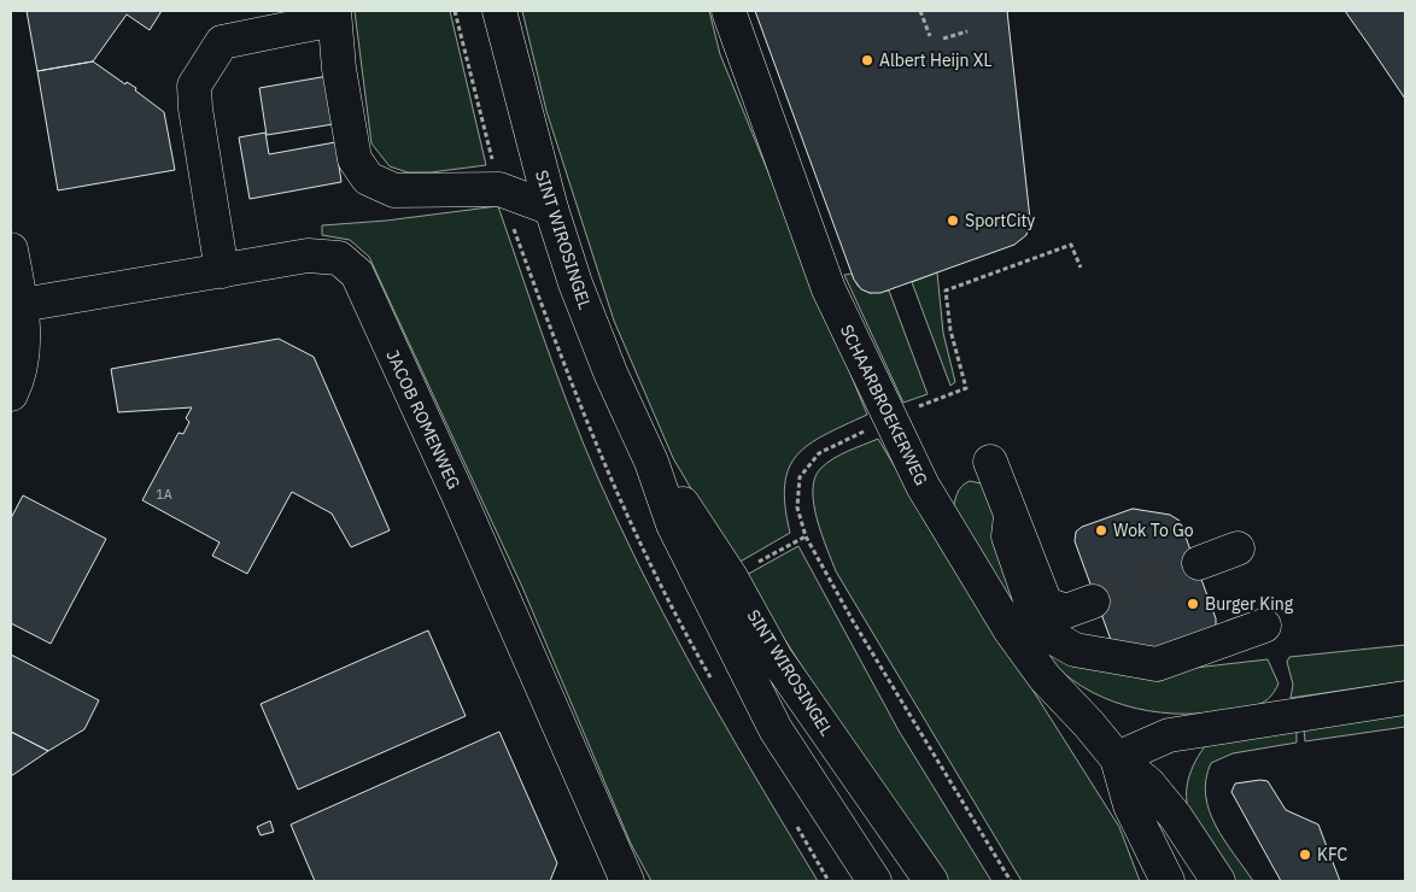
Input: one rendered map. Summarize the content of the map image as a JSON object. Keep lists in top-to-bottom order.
{
  "streets": {
    "street": ["SINT WIROSINGEL", "SCHAARBROEKERWEG", "JACOB ROMENWEG"]
  },
  "places": [
    "Albert Heijn XL",
    "SportCity",
    "Wok To Go",
    "Burger King",
    "KFC"
  ],
  "house_numbers": ["1A"]
}
